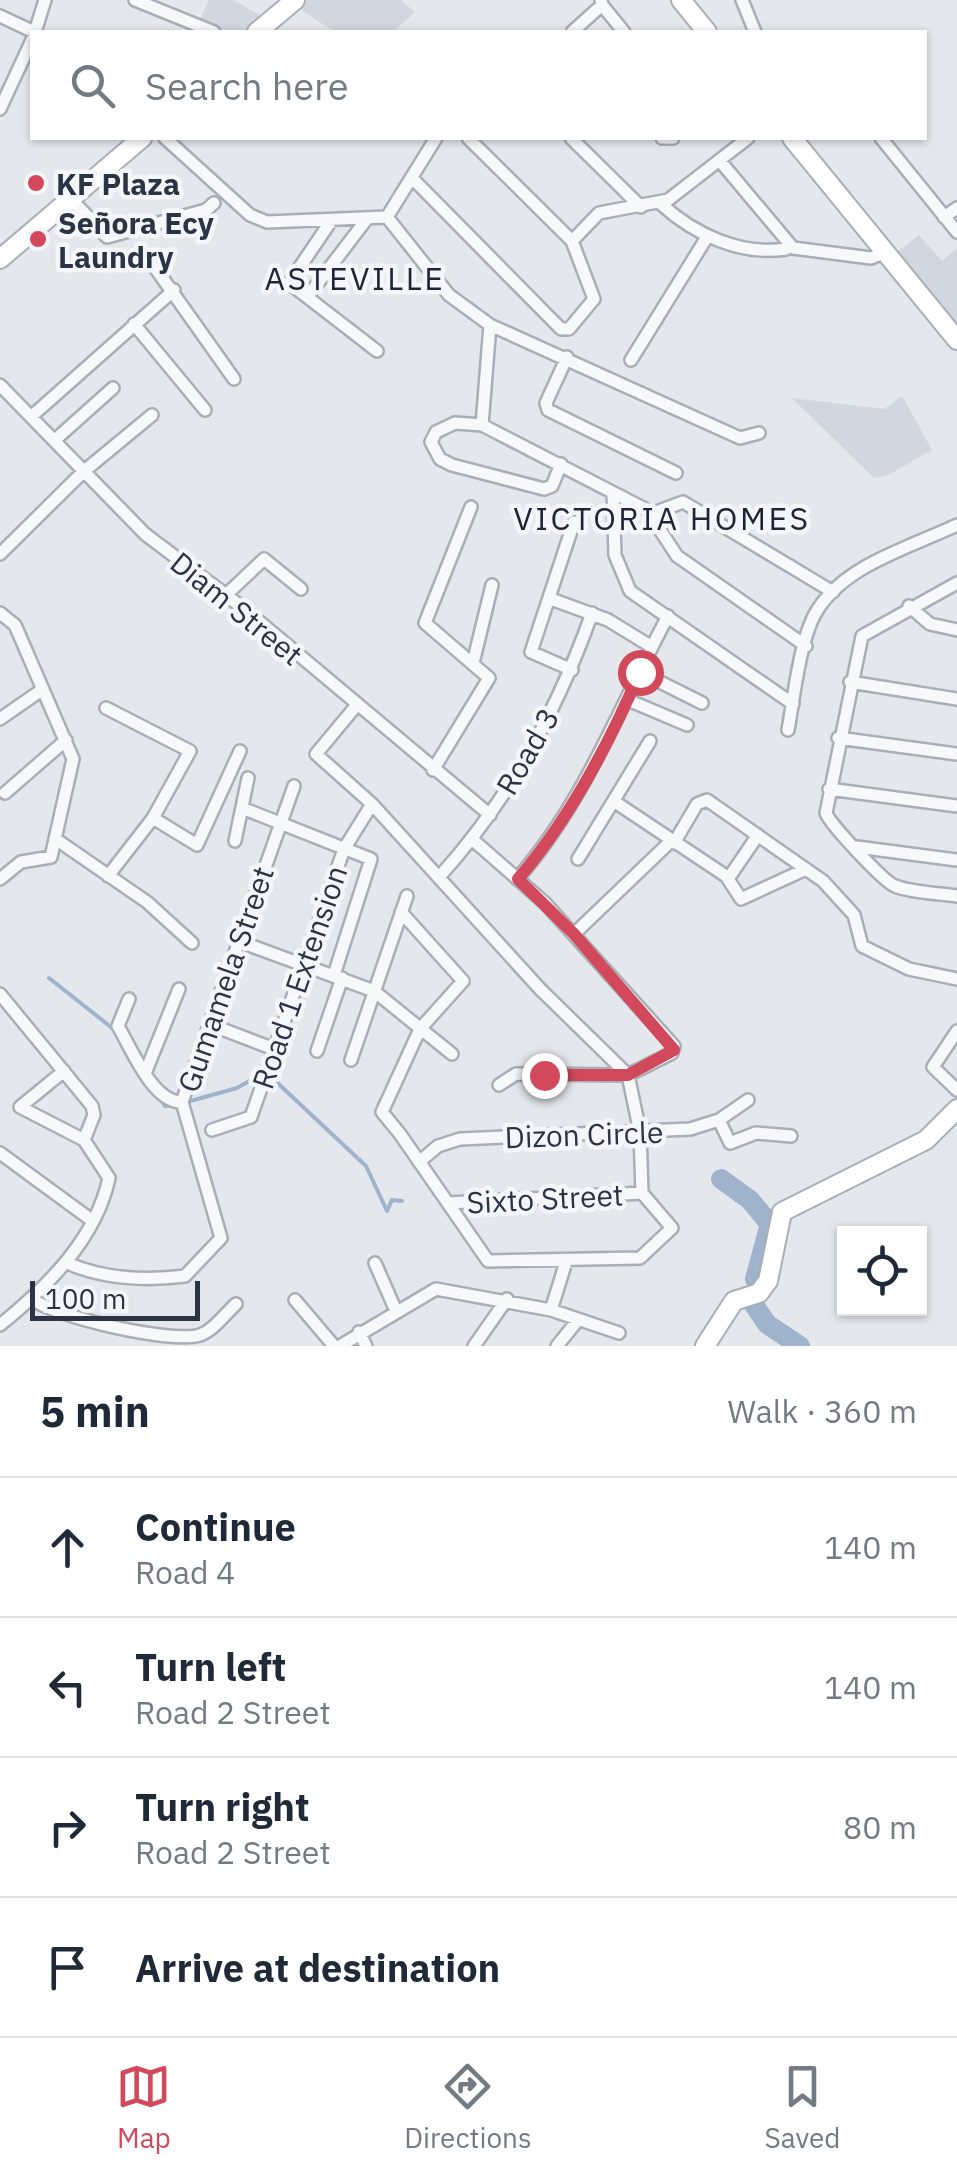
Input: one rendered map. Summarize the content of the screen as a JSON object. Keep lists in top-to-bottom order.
{
  "streets": {
    "street": [
      "Diam Street",
      "Road 3",
      "Road 1 Extension",
      "Gumamela Street",
      "Dizon Circle",
      "Sixto Street"
    ]
  },
  "crossings": [
    ["Diam Street", "Road 3"]
  ],
  "districts": ["ASTEVILLE", "VICTORIA HOMES"],
  "places": ["KF Plaza", "Señora Ecy Laundry"],
  "scale_bar": "100 m",
  "page": {
    "search": "Search here",
    "scale": "100 m",
    "heading": ["5 min", "Walk · 360 m"],
    "list": [
      ["Continue", "Road 4", "140 m"],
      ["Turn left", "Road 2 Street", "140 m"],
      ["Turn right", "Road 2 Street", "80 m"],
      "Arrive at destination"
    ],
    "nav": ["Map", "Directions", "Saved"]
  }
}
